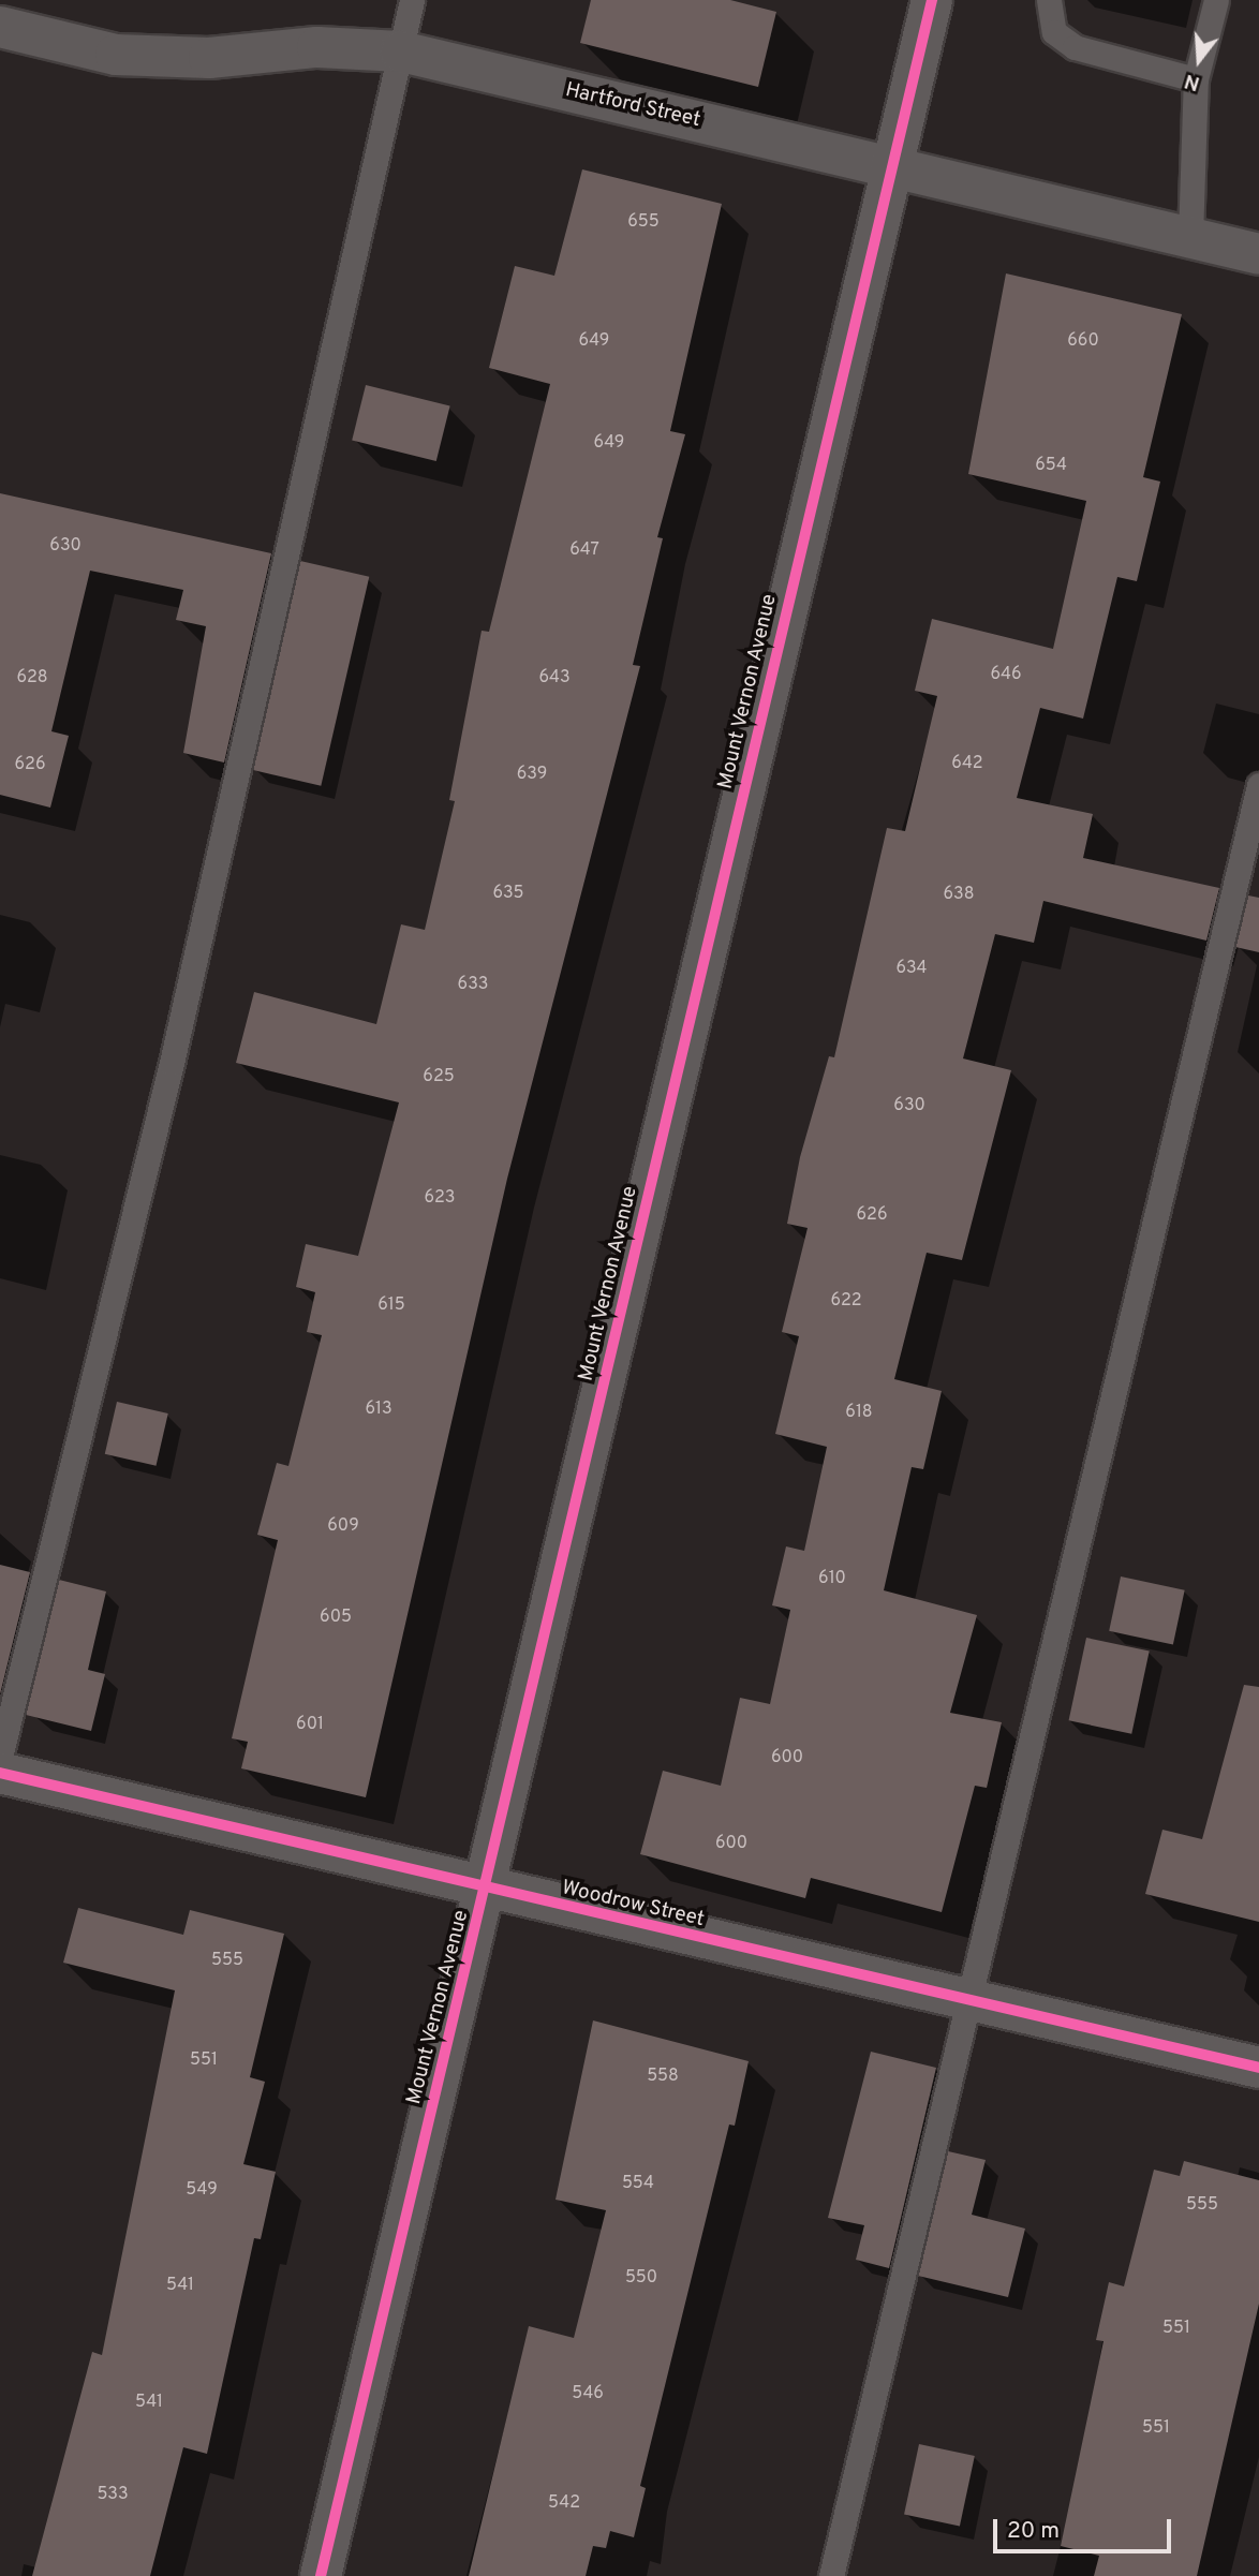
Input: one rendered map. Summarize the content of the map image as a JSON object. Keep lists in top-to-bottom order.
{
  "streets": {
    "street": ["Hartford Street", "Mount Vernon Avenue", "Woodrow Street"]
  },
  "crossings": [
    ["Hartford Street", "Mount Vernon Avenue"],
    ["Mount Vernon Avenue", "Woodrow Street"]
  ],
  "house_numbers": [
    "655",
    "649",
    "660",
    "649",
    "654",
    "630",
    "647",
    "646",
    "628",
    "643",
    "642",
    "626",
    "639",
    "635",
    "638",
    "634",
    "633",
    "625",
    "630",
    "623",
    "626",
    "622",
    "615",
    "613",
    "618",
    "609",
    "610",
    "605",
    "601",
    "600",
    "600",
    "555",
    "551",
    "558",
    "554",
    "549",
    "555",
    "550",
    "541",
    "551",
    "546",
    "541",
    "551",
    "533",
    "542"
  ],
  "scale_bar": "20 m",
  "north": "bottom"
}
